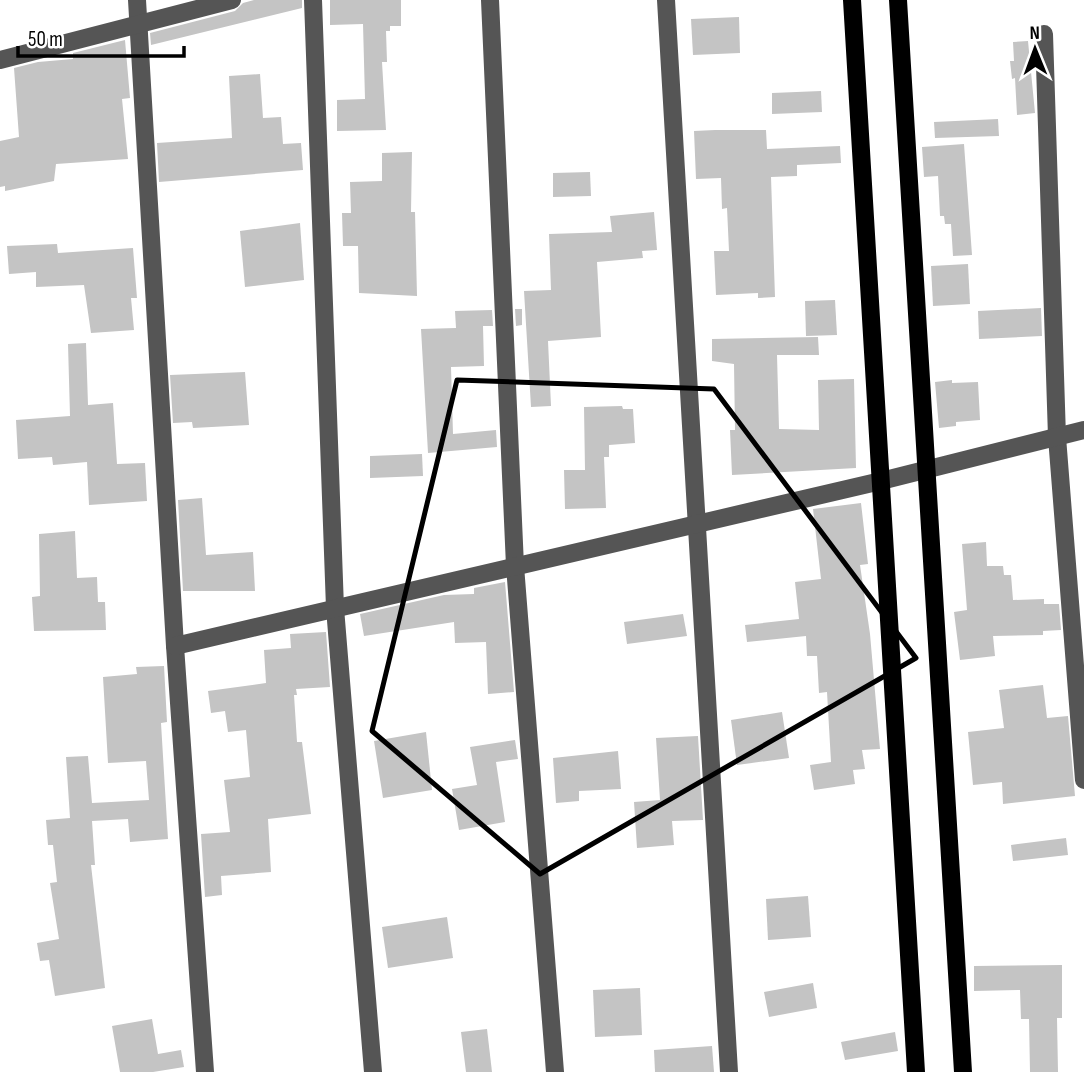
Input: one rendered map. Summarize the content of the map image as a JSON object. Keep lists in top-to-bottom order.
{
  "scale_bar": "50 m",
  "north": "top"
}
